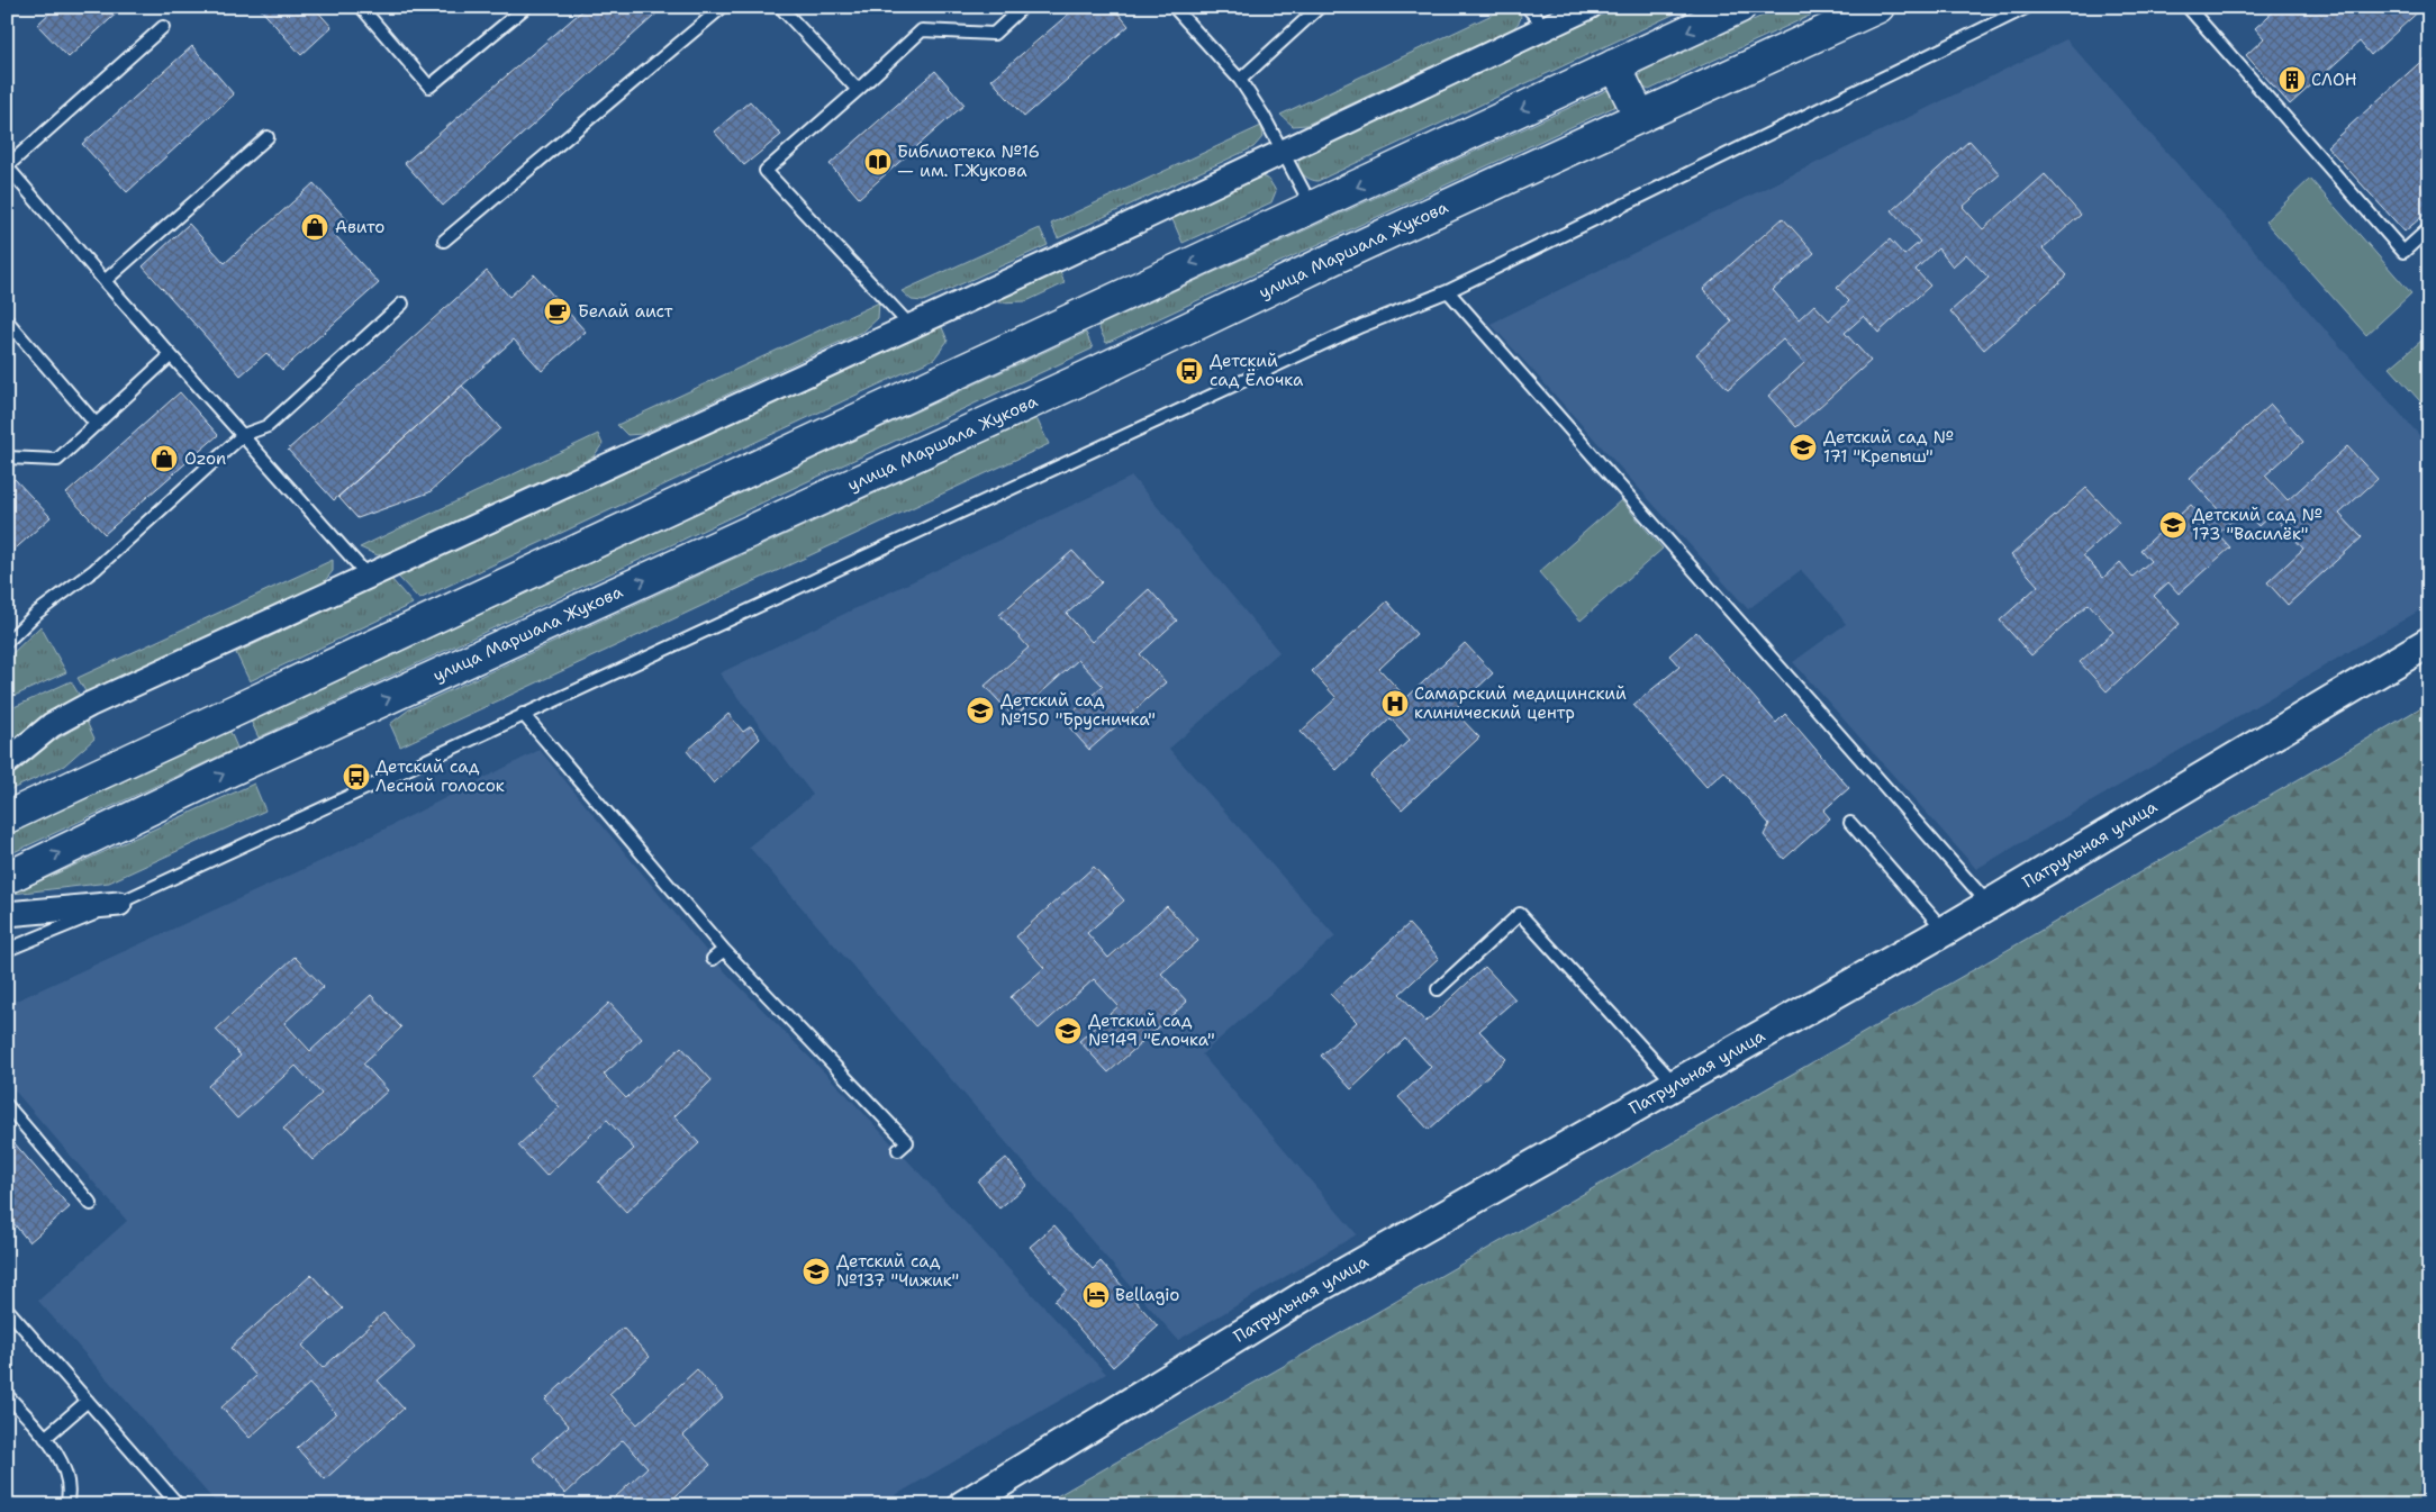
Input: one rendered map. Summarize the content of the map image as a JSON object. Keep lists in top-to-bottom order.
{
  "streets": {
    "main road": ["улица Маршала Жукова"],
    "street": ["Патрульная улица"]
  },
  "places": {
    "building": ["СЛОН"],
    "library": ["Библиотека №16 — им. Г.Жукова"],
    "shop": ["Авито", "Ozon"],
    "cafe": ["Белай аист"],
    "bus stop": ["Детский сад Ёлочка", "Детский сад Лесной голосок"],
    "school or university": [
      "Детский сад № 171 \"Крепыш\"",
      "Детский сад № 173 \"Василёк\"",
      "Детский сад №150 \"Брусничка\"",
      "Детский сад №149 \"Елочка\"",
      "Детский сад №137 \"Чижик\""
    ],
    "hospital": ["Самарский медицинский клинический центр"],
    "hotel": ["Bellagio"]
  }
}
